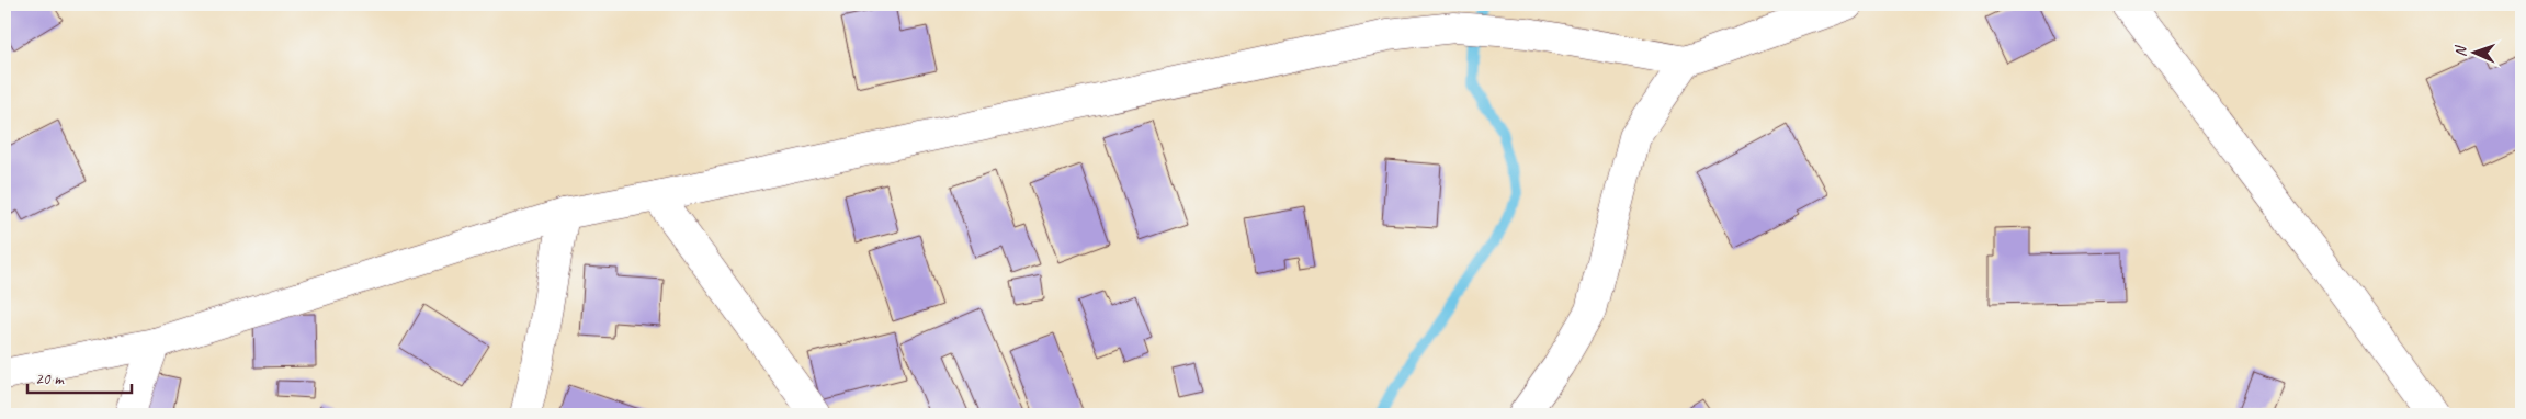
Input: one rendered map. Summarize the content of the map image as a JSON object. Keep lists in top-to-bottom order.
{
  "scale_bar": "20 m",
  "north": "left"
}
